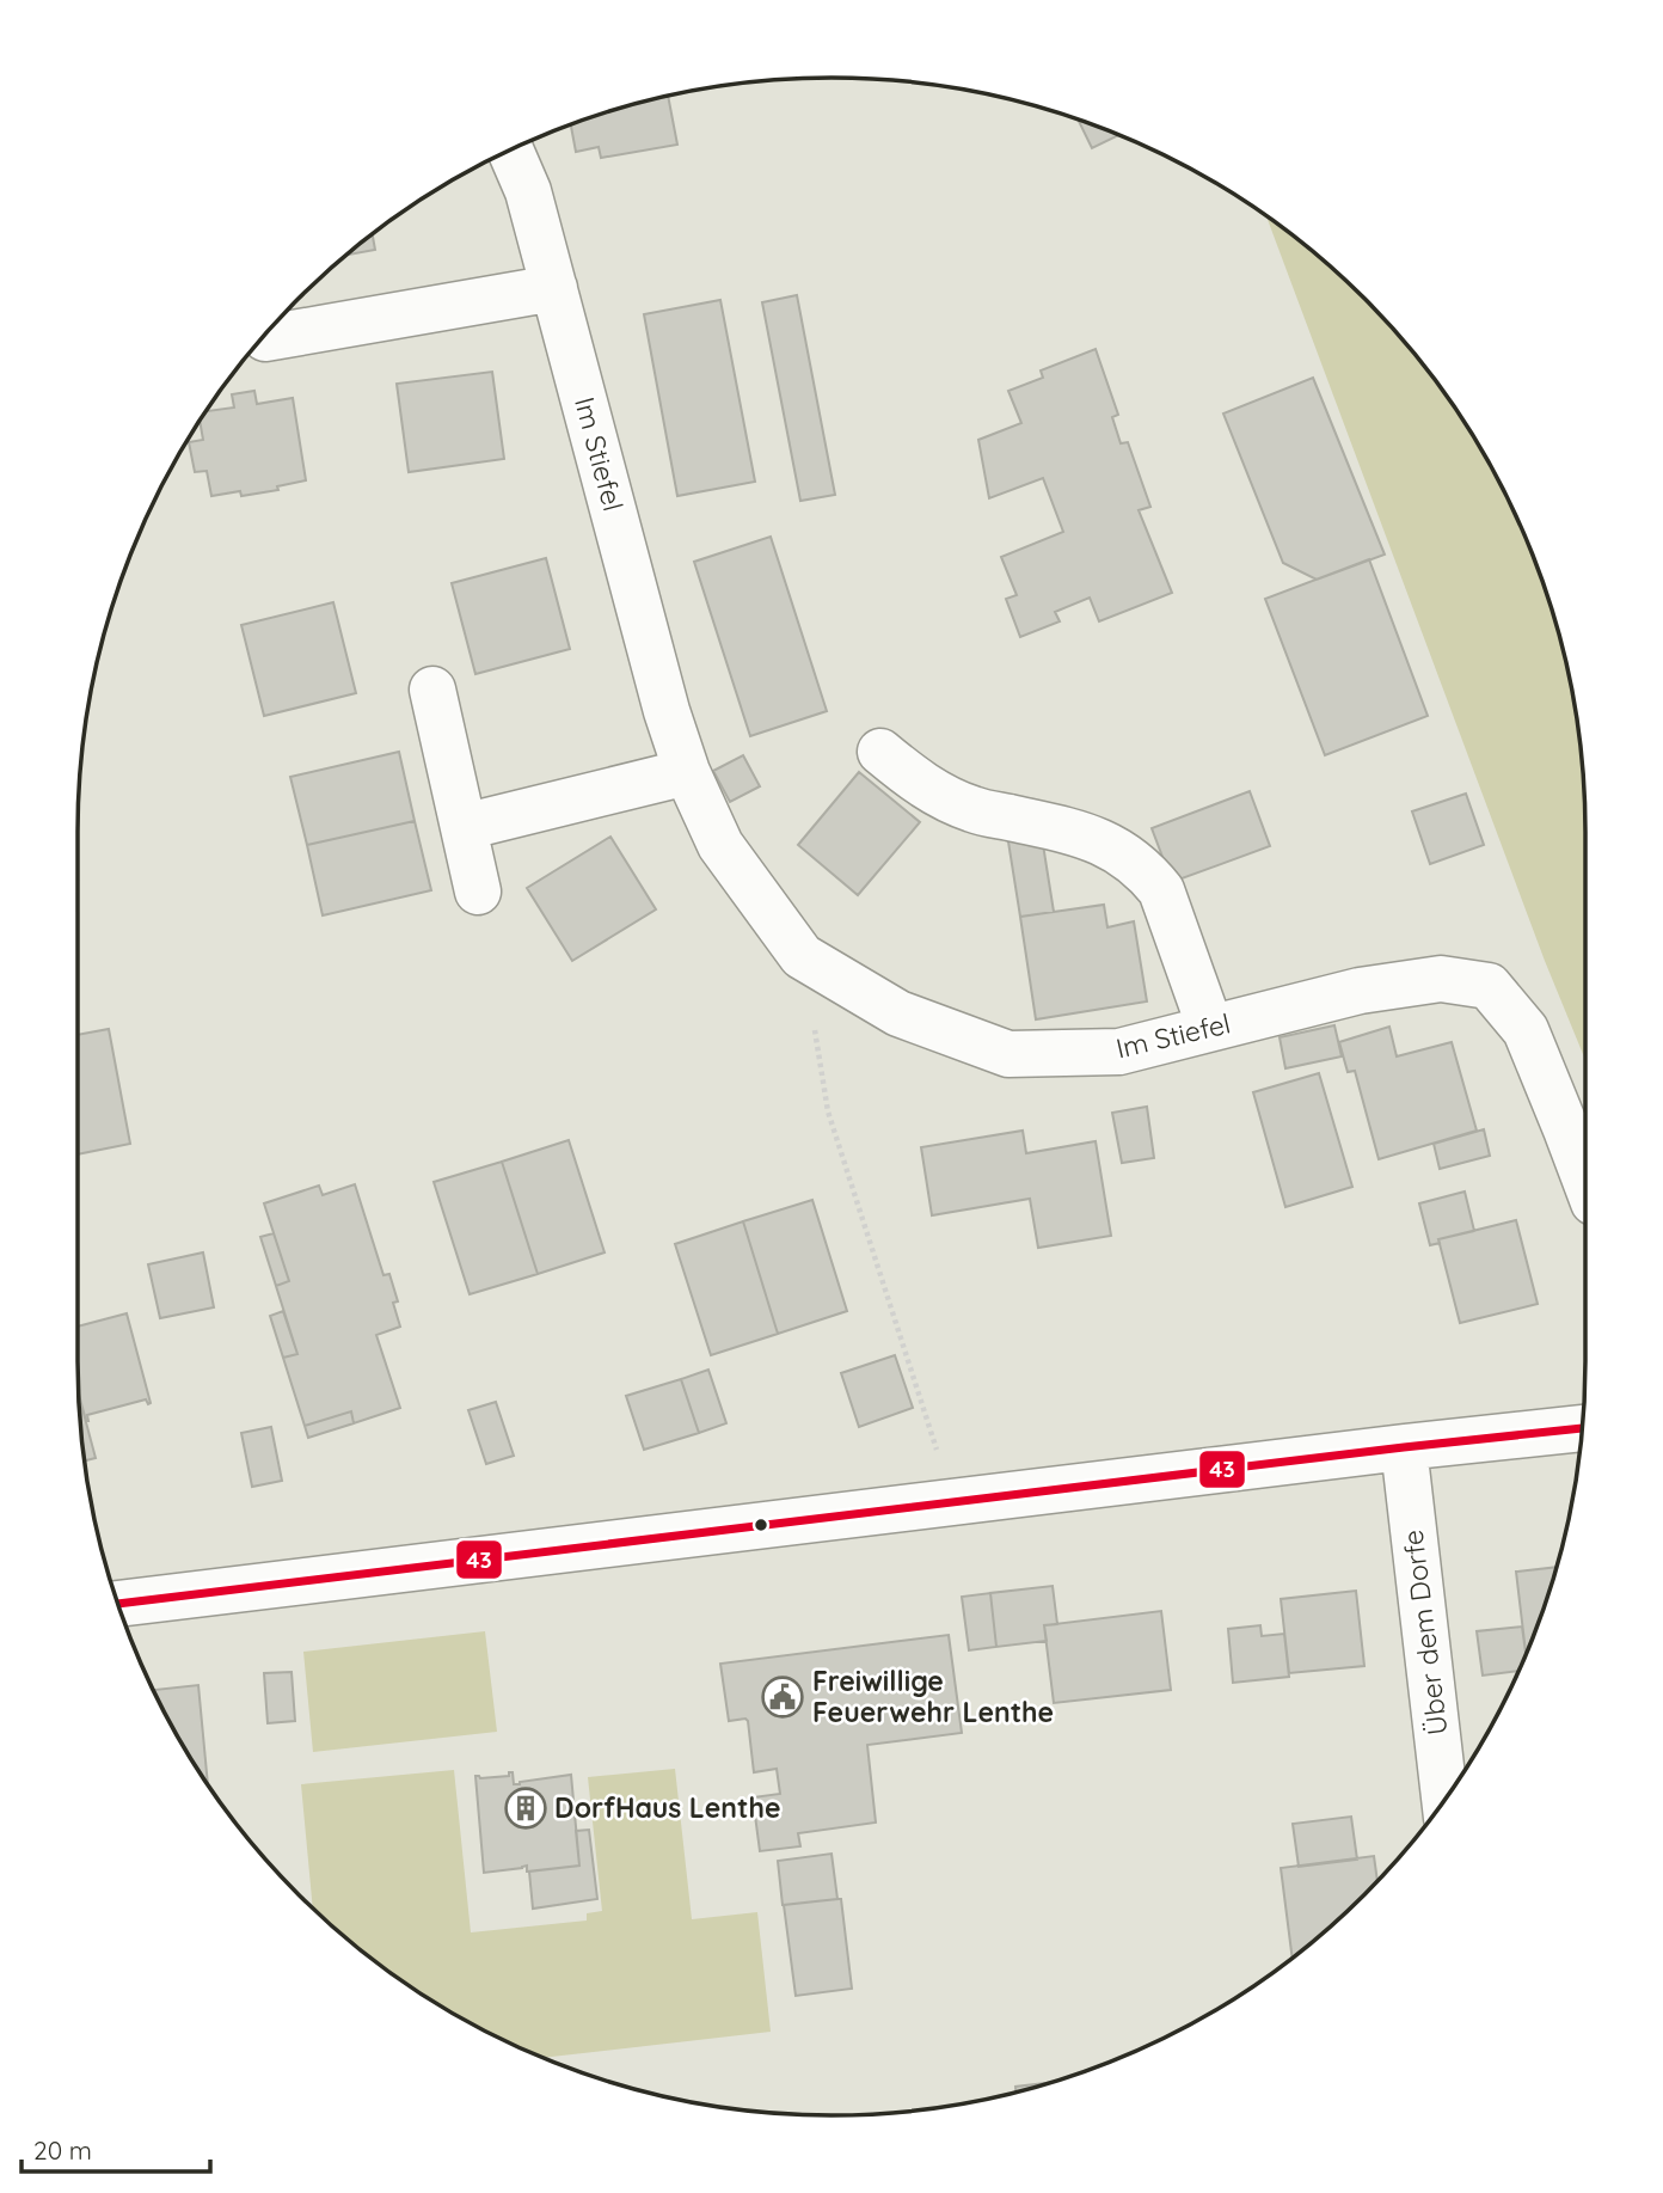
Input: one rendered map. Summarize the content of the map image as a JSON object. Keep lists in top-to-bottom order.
{
  "streets": {
    "street": ["Im Stiefel", "Über dem Dorfe"]
  },
  "places": {
    "public building": ["Freiwillige Feuerwehr Lenthe"],
    "building": ["DorfHaus Lenthe"]
  },
  "lines": ["transit line 43"],
  "scale_bar": "20 m"
}
